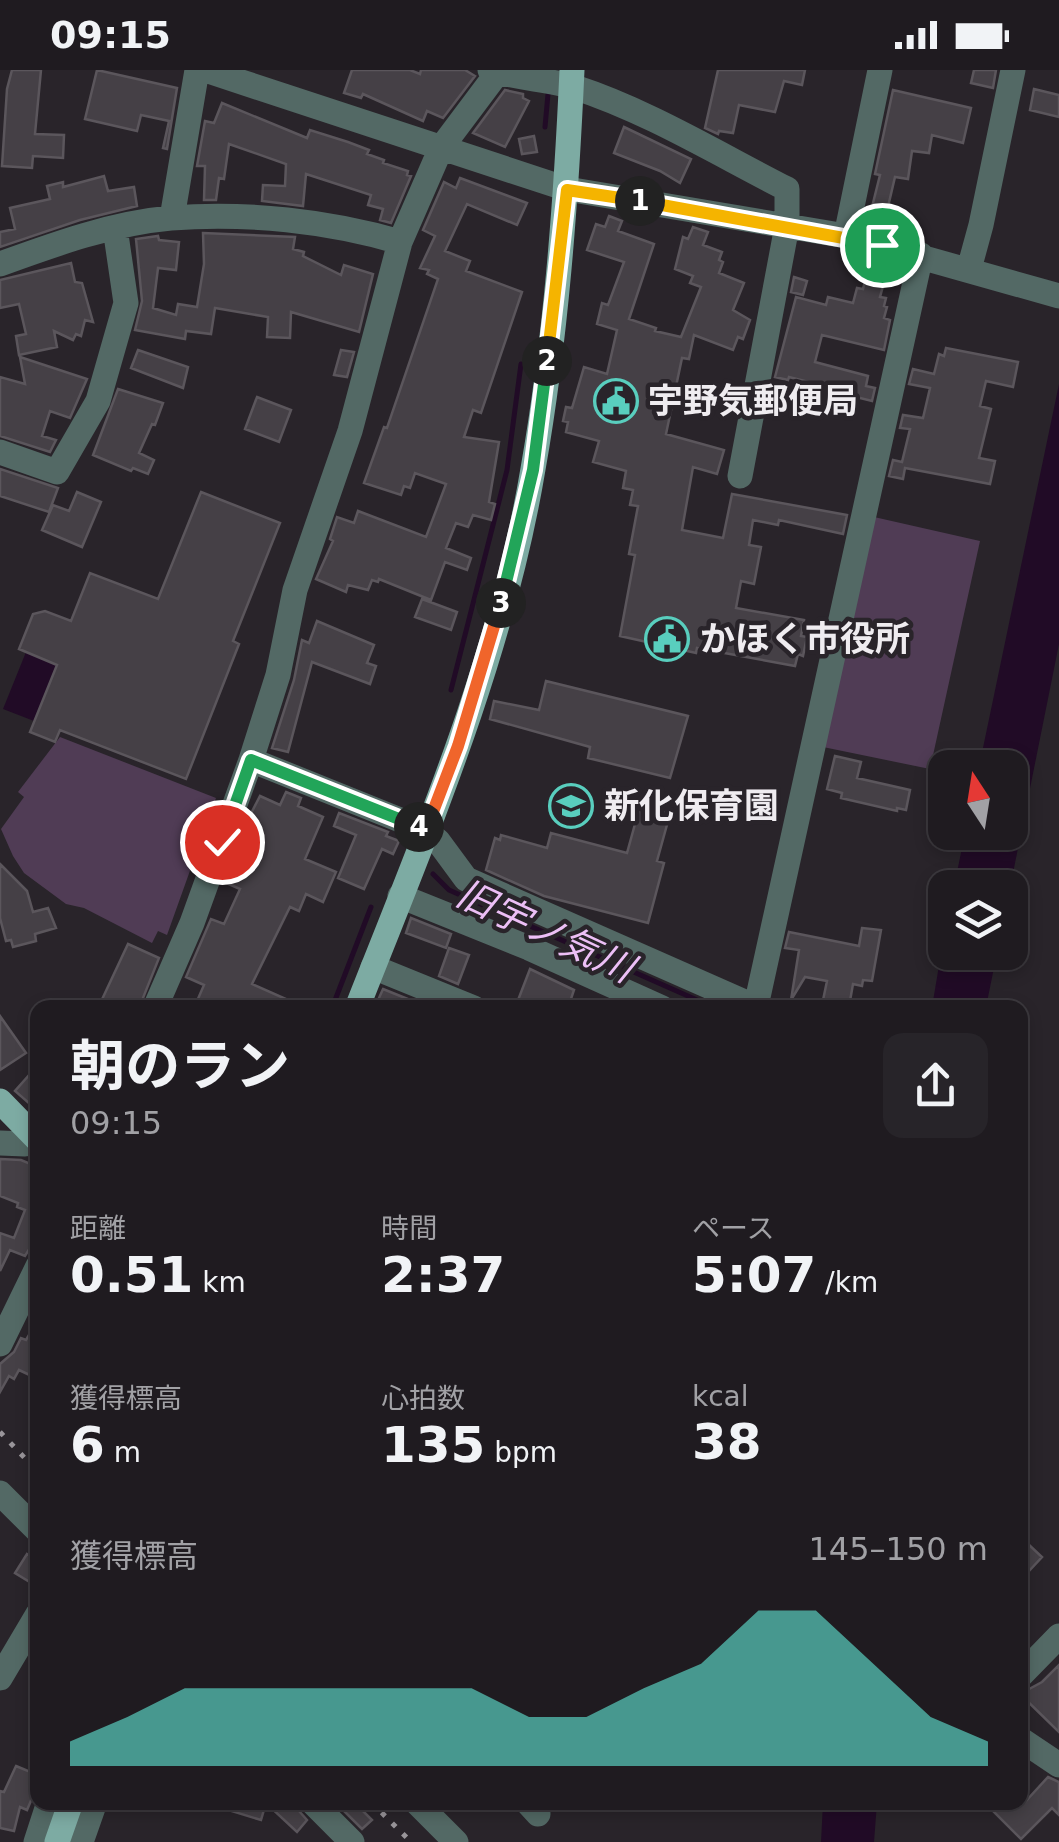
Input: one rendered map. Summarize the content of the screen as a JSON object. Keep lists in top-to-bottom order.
{
  "water": ["旧宇ノ気川"],
  "places": {
    "public building": ["宇野気郵便局", "かほく市役所"],
    "school or university": ["新化保育園"]
  },
  "north": "top",
  "page": {
    "status": "09:15",
    "pins": [
      "1",
      "2",
      "3",
      "4"
    ],
    "heading": ["朝のラン", "09:15"],
    "stats": [
      ["距離", "0.51 km"],
      ["時間", "2:37"],
      ["ペース", "5:07 /km"],
      ["獲得標高", "6 m"],
      ["心拍数", "135 bpm"],
      ["kcal", "38"]
    ],
    "chart": ["獲得標高", "145–150 m"]
  }
}
